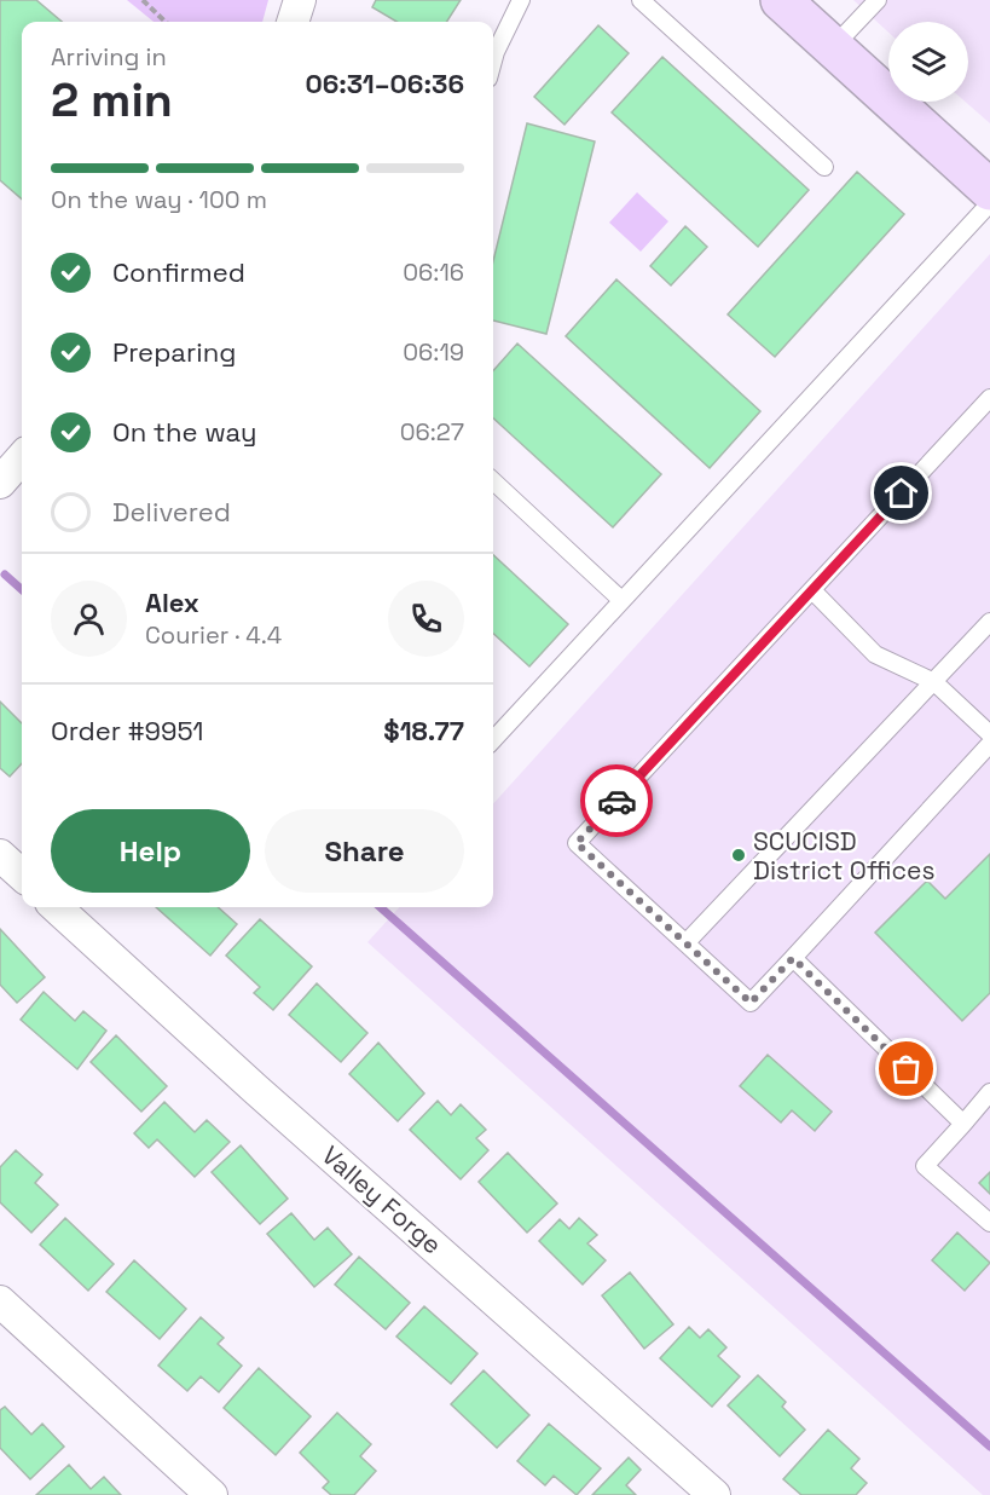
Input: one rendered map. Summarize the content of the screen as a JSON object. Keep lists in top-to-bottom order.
{
  "streets": {
    "street": ["Valley Forge"]
  },
  "places": ["SCUCISD District Offices"],
  "page": {
    "heading": ["2 min", "Arriving in", "06:31–06:36"],
    "panel": [
      "Alex",
      "Courier · 4.4",
      "Order #9951",
      "$18.77"
    ],
    "bar": "On the way · 100 m",
    "list": [
      ["Confirmed", "06:16"],
      ["Preparing", "06:19"],
      ["On the way", "06:27"],
      "Delivered"
    ],
    "buttons": ["Help", "Share"]
  }
}
